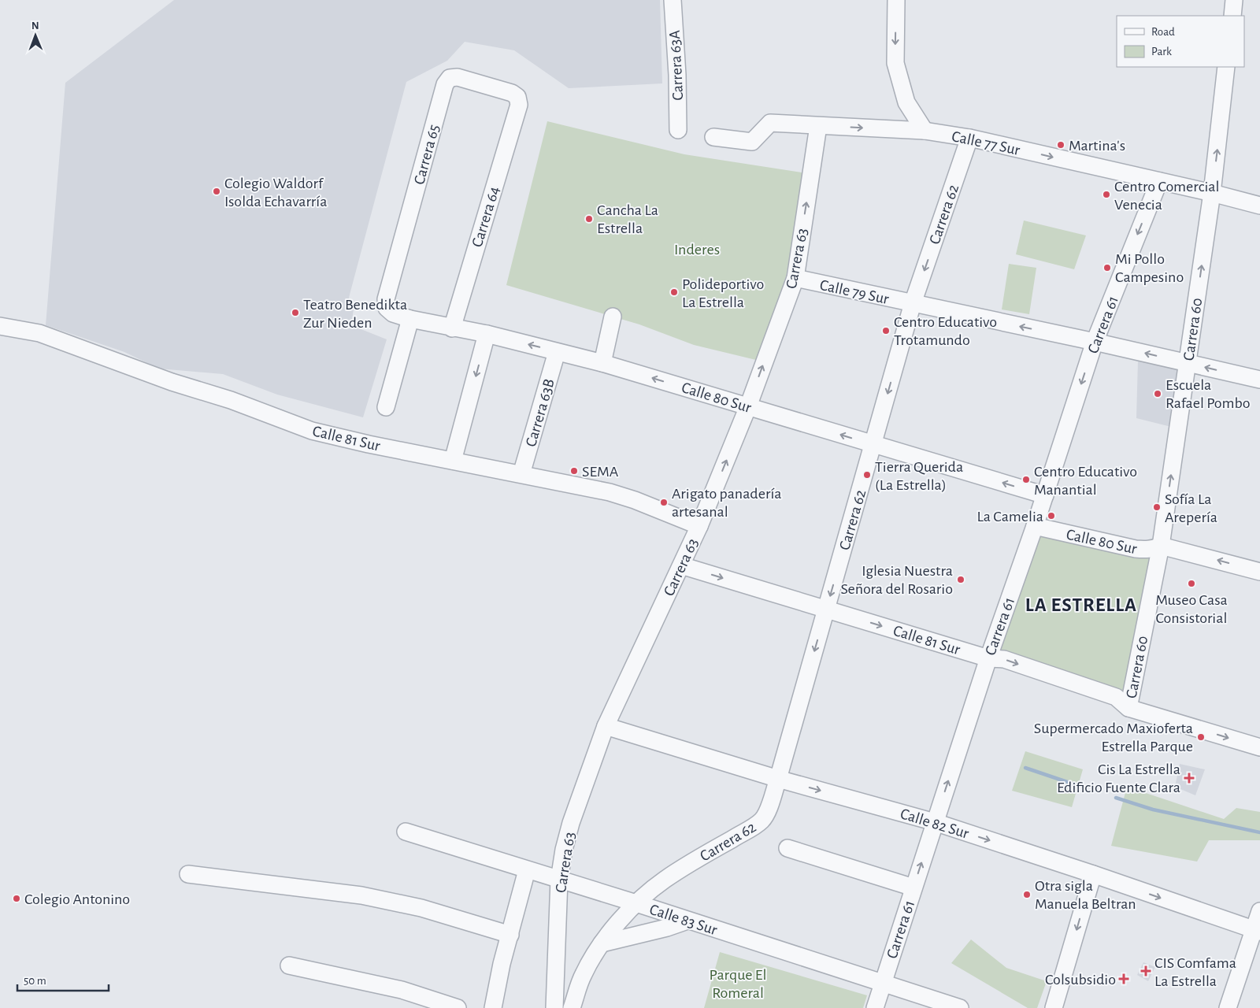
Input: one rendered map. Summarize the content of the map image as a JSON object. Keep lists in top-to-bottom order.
{
  "streets": {
    "street": [
      "Carrera 63A",
      "Calle 77 Sur",
      "Carrera 65",
      "Carrera 62",
      "Carrera 64",
      "Carrera 63",
      "Calle 79 Sur",
      "Carrera 61",
      "Carrera 60",
      "Calle 80 Sur",
      "Carrera 63B",
      "Calle 81 Sur",
      "Calle 82 Sur",
      "Calle 83 Sur"
    ]
  },
  "crossings": [
    ["Calle 77 Sur", "Carrera 62"],
    ["Calle 77 Sur", "Carrera 63"],
    ["Calle 77 Sur", "Carrera 61"],
    ["Calle 77 Sur", "Carrera 60"],
    ["Carrera 65", "Carrera 64"],
    ["Carrera 65", "Calle 80 Sur"],
    ["Carrera 62", "Calle 79 Sur"],
    ["Carrera 62", "Calle 80 Sur"],
    ["Carrera 62", "Calle 81 Sur"],
    ["Carrera 62", "Calle 82 Sur"],
    ["Carrera 62", "Calle 83 Sur"],
    ["Carrera 64", "Calle 80 Sur"],
    ["Carrera 63", "Calle 79 Sur"],
    ["Carrera 63", "Calle 80 Sur"],
    ["Carrera 63", "Calle 81 Sur"],
    ["Carrera 63", "Calle 82 Sur"],
    ["Carrera 63", "Calle 83 Sur"],
    ["Calle 79 Sur", "Carrera 61"],
    ["Calle 79 Sur", "Carrera 60"],
    ["Carrera 61", "Calle 80 Sur"],
    ["Carrera 61", "Calle 81 Sur"],
    ["Carrera 61", "Calle 82 Sur"],
    ["Carrera 61", "Calle 83 Sur"],
    ["Carrera 60", "Calle 80 Sur"],
    ["Carrera 60", "Calle 81 Sur"],
    ["Calle 80 Sur", "Carrera 63B"],
    ["Carrera 63B", "Calle 81 Sur"]
  ],
  "one_way": [
    "Calle 77 Sur",
    "Carrera 62",
    "Carrera 63",
    "Calle 79 Sur",
    "Carrera 60",
    "Calle 80 Sur",
    "Calle 81 Sur",
    "Calle 82 Sur"
  ],
  "districts": ["LA ESTRELLA"],
  "parks": ["Inderes", "Parque El Romeral"],
  "places": {
    "other": [
      "Martina's",
      "Colegio Waldorf Isolda Echavarría",
      "Centro Comercial Venecia",
      "Cancha La Estrella",
      "Mi Pollo Campesino",
      "Polideportivo La Estrella",
      "Teatro Benedikta Zur Nieden",
      "Centro Educativo Trotamundo",
      "Escuela Rafael Pombo",
      "SEMA",
      "Tierra Querida (La Estrella)",
      "Centro Educativo Manantial",
      "Arigato panadería artesanal",
      "Sofía La Arepería",
      "La Camelia",
      "Iglesia Nuestra Señora del Rosario",
      "Museo Casa Consistorial",
      "Supermercado Maxioferta Estrella Parque",
      "Otra sigla Manuela Beltran",
      "Colegio Antonino"
    ],
    "health": ["Cis La Estrella Edificio Fuente Clara", "CIS Comfama La Estrella", "Colsubsidio"]
  },
  "legend": ["Road", "Park"],
  "scale_bar": "50 m",
  "north": "top"
}
